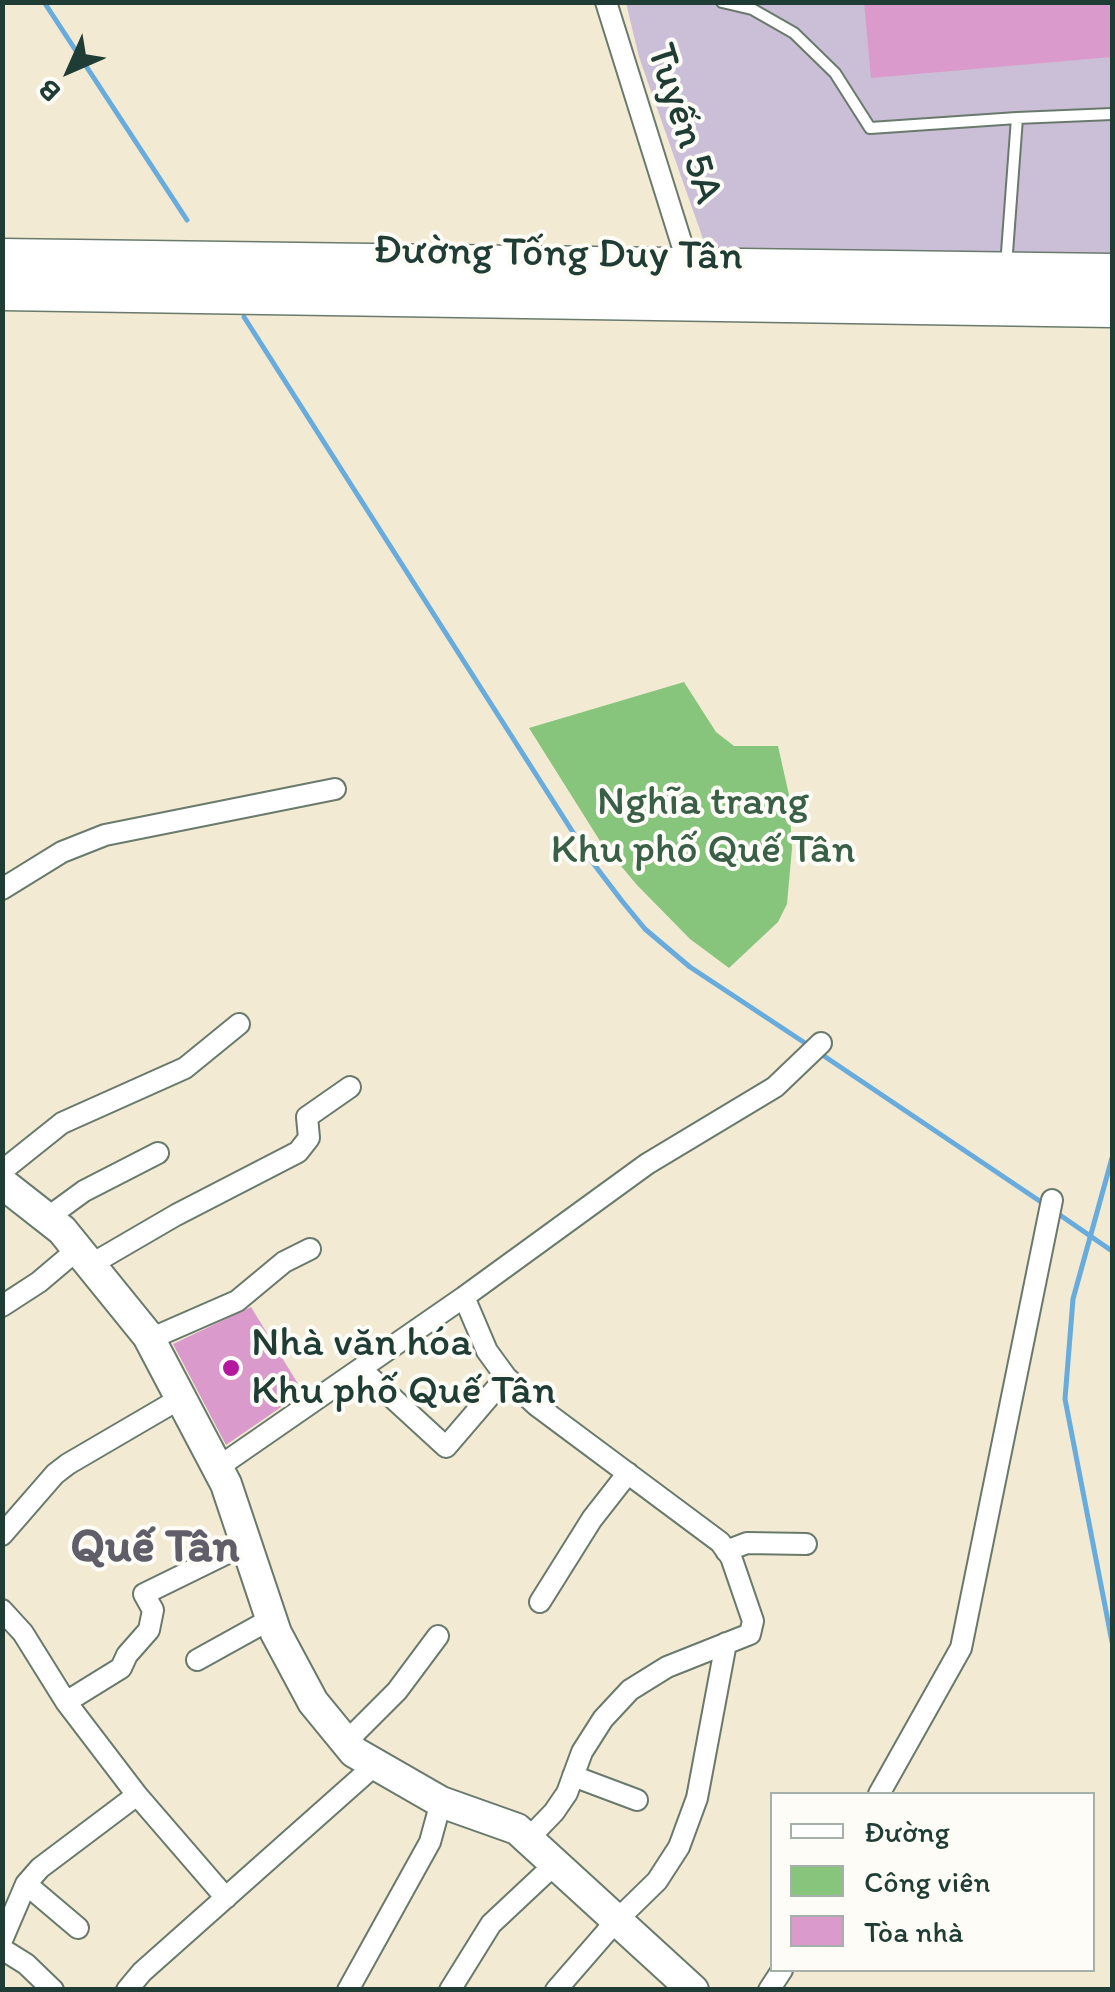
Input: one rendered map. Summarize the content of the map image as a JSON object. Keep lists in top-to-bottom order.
{
  "streets": {
    "highway": ["Đường Tống Duy Tân"],
    "street": ["Tuyến 5A"]
  },
  "crossings": [
    ["Tuyến 5A", "Đường Tống Duy Tân"]
  ],
  "districts": ["Quế Tân"],
  "parks": ["Nghĩa trang Khu phố Quế Tân"],
  "places": ["Nhà văn hóa Khu phố Quế Tân"],
  "legend": ["Đường", "Công viên", "Tòa nhà"],
  "north": "bottom left"
}
